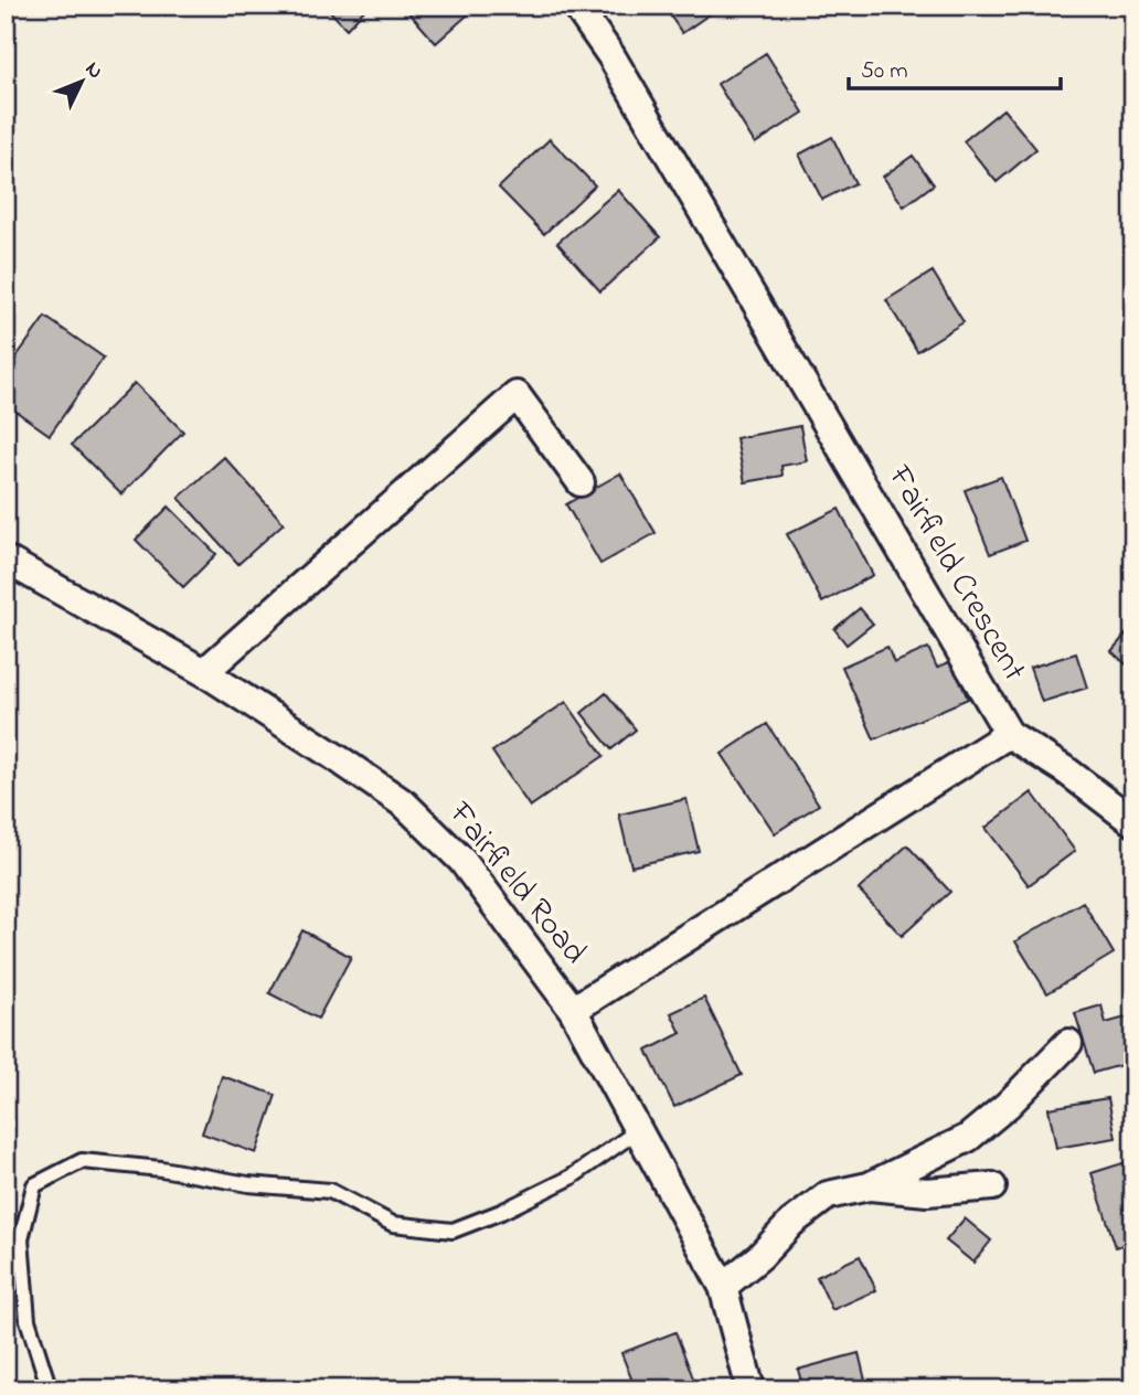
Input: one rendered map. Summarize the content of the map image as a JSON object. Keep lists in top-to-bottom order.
{
  "streets": {
    "street": ["Fairfield Crescent", "Fairfield Road"]
  },
  "crossings": [
    ["Fairfield Crescent", "Fairfield Road"]
  ],
  "scale_bar": "50 m",
  "north": "top right"
}
